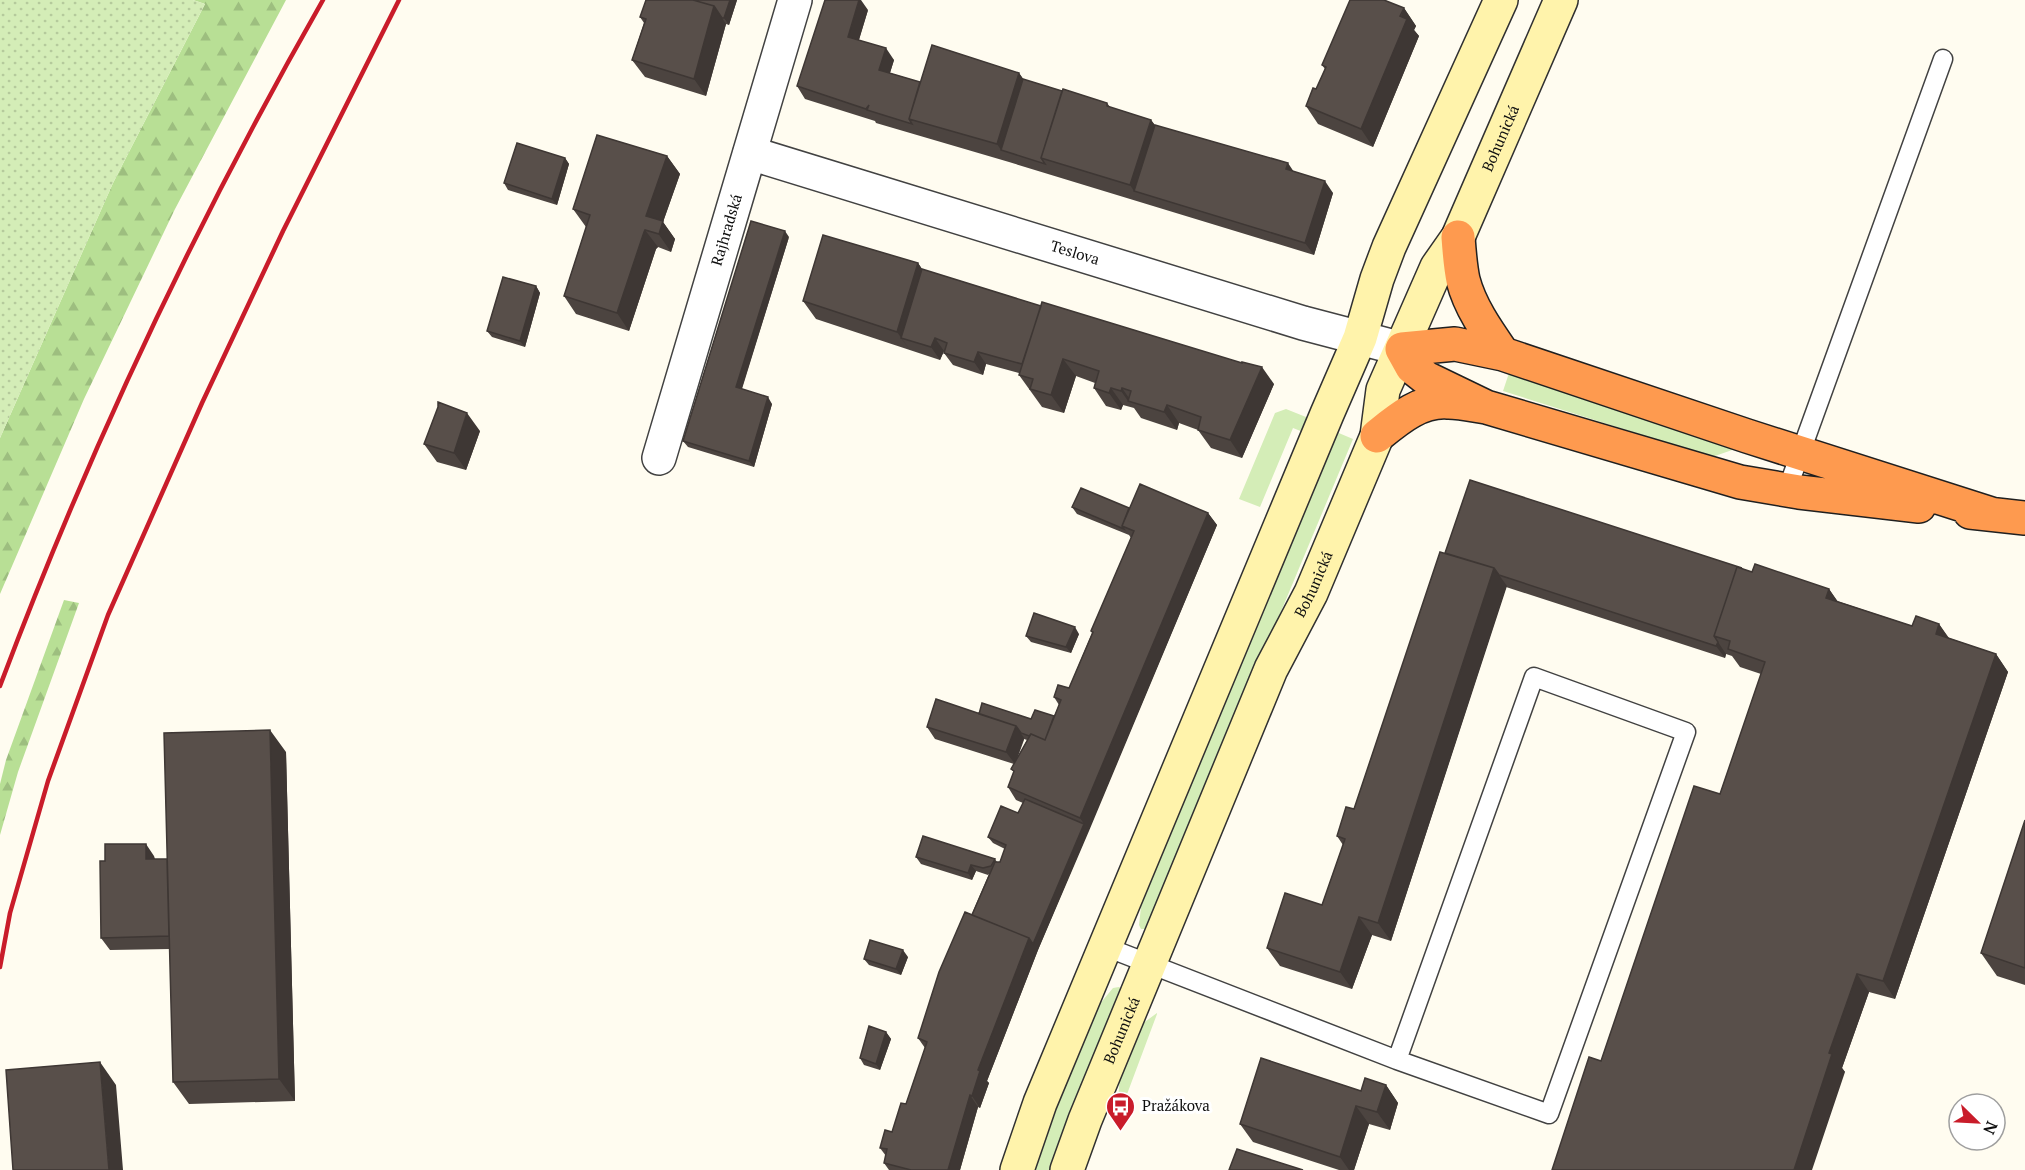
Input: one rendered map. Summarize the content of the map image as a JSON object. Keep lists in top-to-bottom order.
{
  "streets": {
    "street": ["Bohunická", "Rajhradská", "Teslova"]
  },
  "crossings": [
    ["Bohunická", "Teslova"],
    ["Rajhradská", "Teslova"]
  ],
  "places": {
    "bus stop": ["Pražákova"]
  },
  "north": "bottom right"
}
